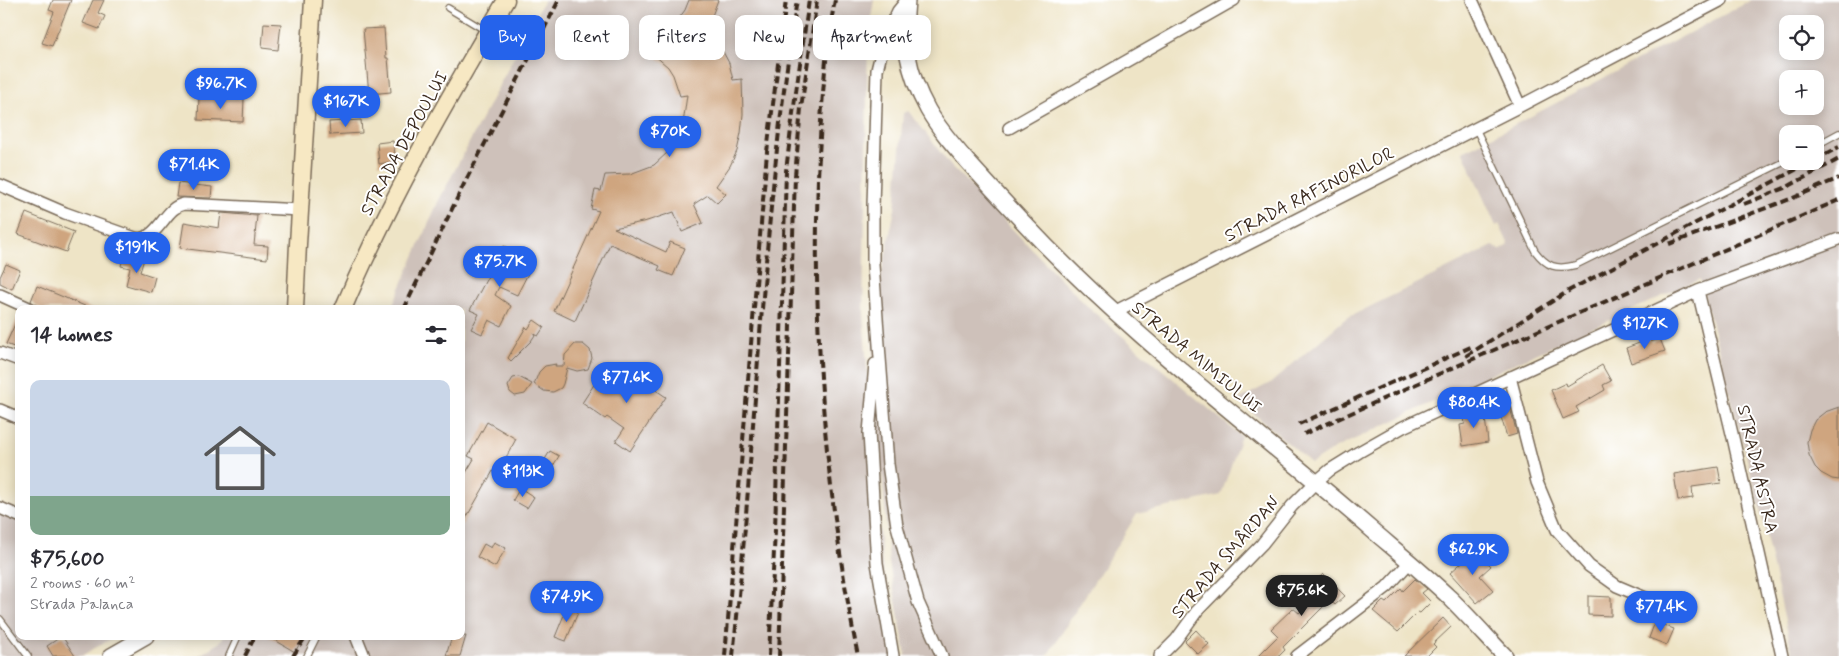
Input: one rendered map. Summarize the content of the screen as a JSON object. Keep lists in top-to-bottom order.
{
  "streets": {
    "main road": ["STRADA DEPOULUI"],
    "street": [
      "STRADA RAFINORILOR",
      "STRADA MIMIULUI",
      "STRADA ASTRA",
      "STRADA SMÂRDAN"
    ]
  },
  "crossings": [
    ["STRADA RAFINORILOR", "STRADA MIMIULUI"],
    ["STRADA MIMIULUI", "STRADA SMÂRDAN"],
    ["STRADA ASTRA", "STRADA SMÂRDAN"]
  ],
  "page": {
    "map_buttons": ["+", "−"],
    "chip": [
      "Buy",
      "Rent",
      "Filters",
      "New",
      "Apartment"
    ],
    "price": [
      "$96.7K",
      "$167K",
      "$70K",
      "$71.4K",
      "$191K",
      "$75.7K",
      "$127K",
      "$77.6K",
      "$80.4K",
      "$113K",
      "$62.9K",
      "$75.6K",
      "$74.9K",
      "$77.4K"
    ],
    "heading": "14 homes",
    "list": [
      {
        "name": "$75,600",
        "note": "2 rooms · 60 m² · Strada Palanca"
      }
    ]
  }
}
